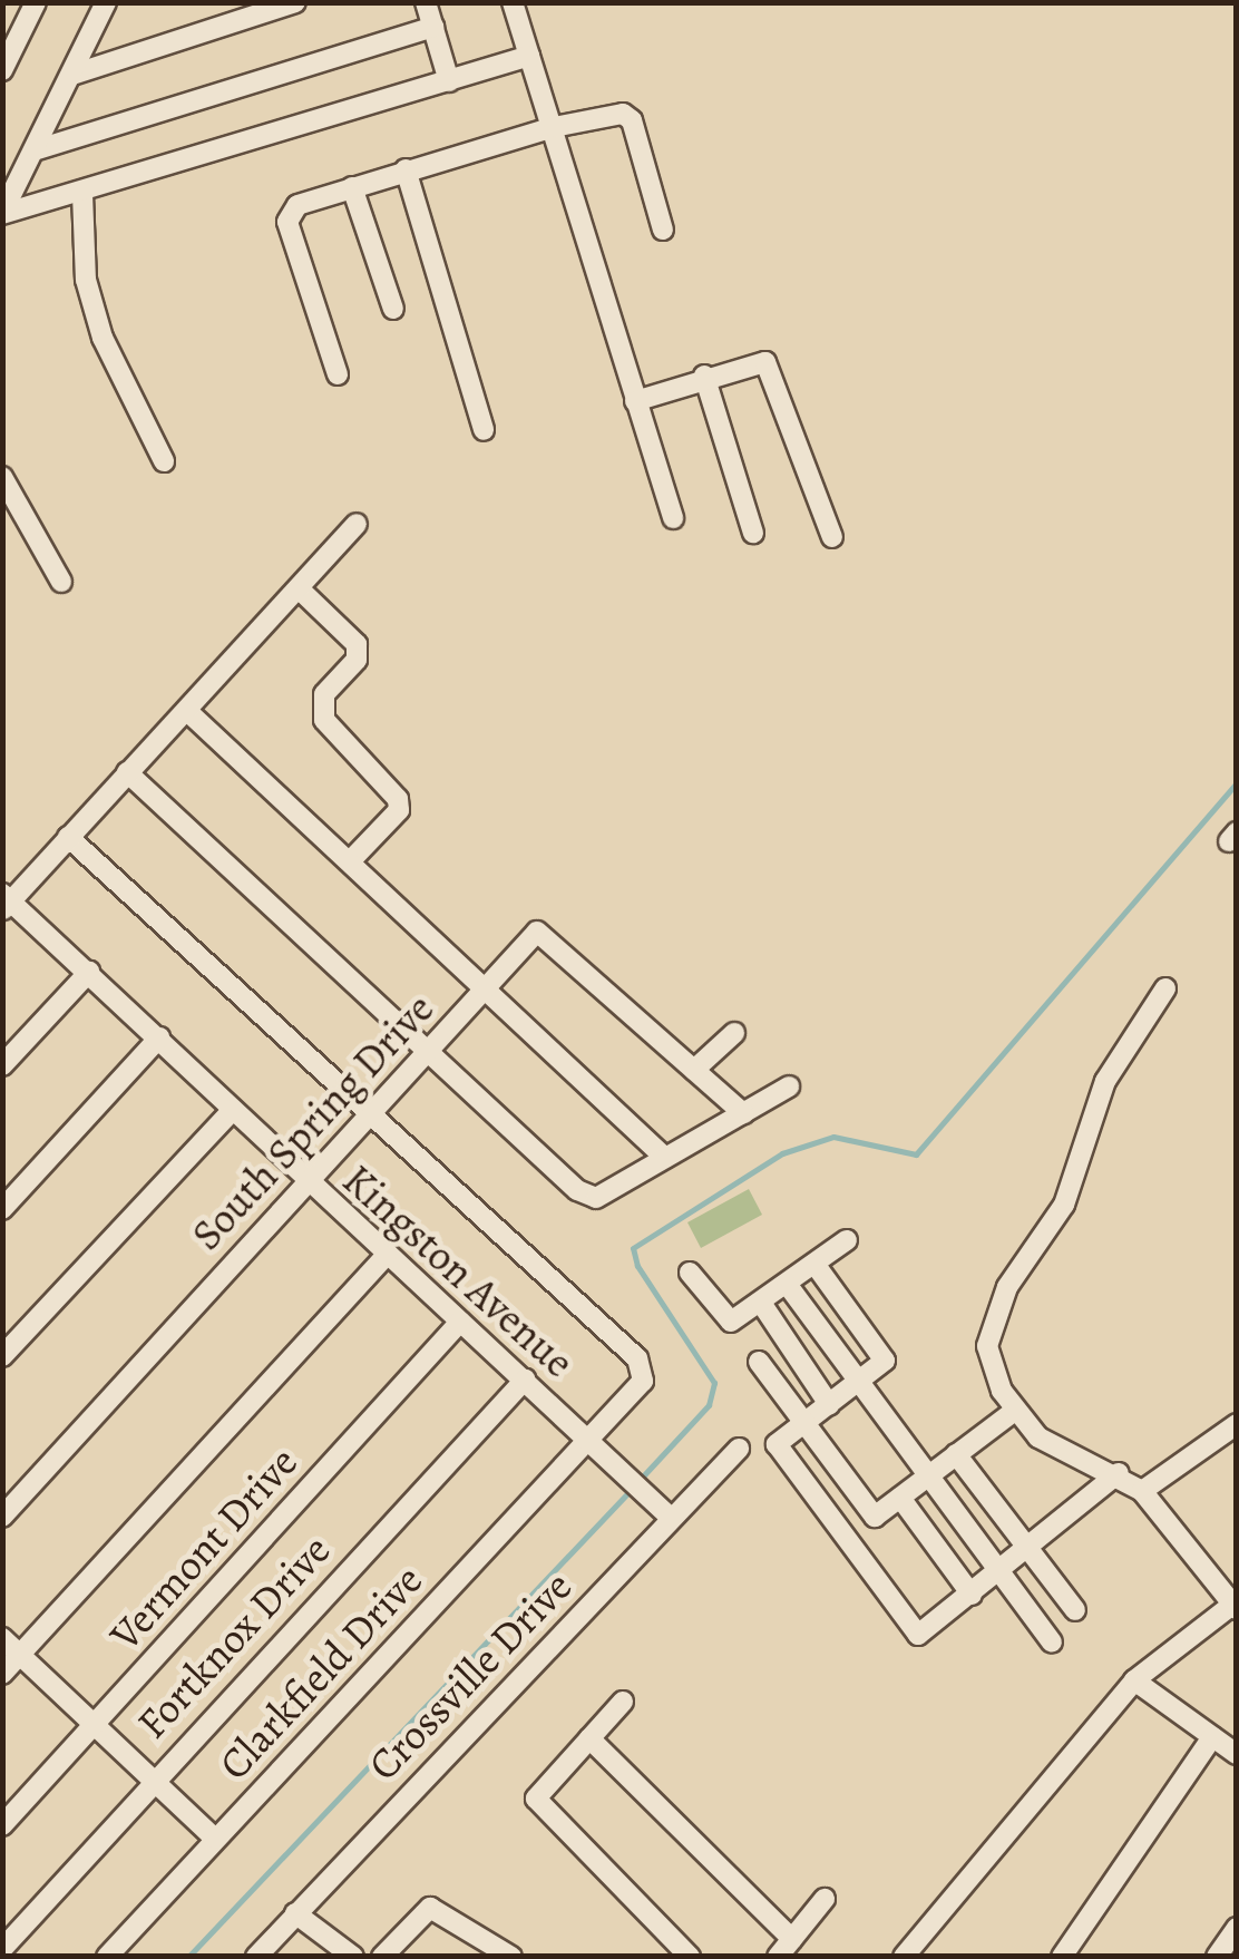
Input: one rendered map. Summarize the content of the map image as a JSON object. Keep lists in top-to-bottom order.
{
  "streets": {
    "street": [
      "South Spring Drive",
      "Kingston Avenue",
      "Vermont Drive",
      "Fortknox Drive",
      "Clarkfield Drive",
      "Crossville Drive"
    ]
  },
  "crossings": [
    ["South Spring Drive", "Kingston Avenue"],
    ["South Spring Drive", "Clarkfield Drive"],
    ["Kingston Avenue", "Vermont Drive"],
    ["Kingston Avenue", "Fortknox Drive"],
    ["Kingston Avenue", "Clarkfield Drive"],
    ["Kingston Avenue", "Crossville Drive"]
  ]
}
